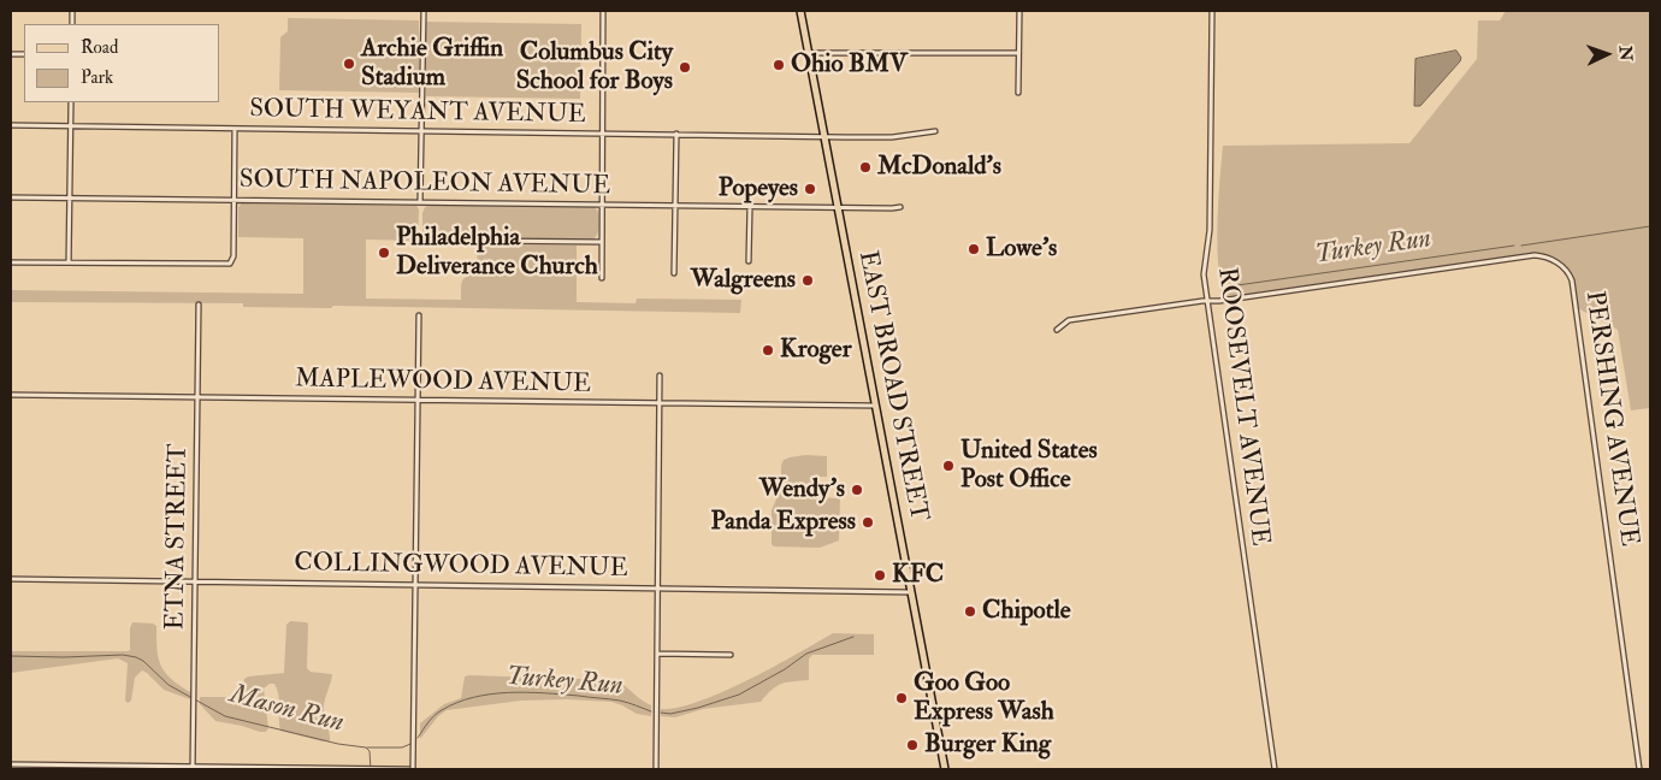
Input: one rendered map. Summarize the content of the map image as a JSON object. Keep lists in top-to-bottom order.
{
  "streets": {
    "main road": ["EAST BROAD STREET"],
    "street": [
      "SOUTH WEYANT AVENUE",
      "SOUTH NAPOLEON AVENUE",
      "MAPLEWOOD AVENUE",
      "ROOSEVELT AVENUE",
      "PERSHING AVENUE",
      "ETNA STREET",
      "COLLINGWOOD AVENUE"
    ]
  },
  "crossings": [
    ["SOUTH WEYANT AVENUE", "EAST BROAD STREET"],
    ["SOUTH NAPOLEON AVENUE", "EAST BROAD STREET"],
    ["MAPLEWOOD AVENUE", "EAST BROAD STREET"],
    ["MAPLEWOOD AVENUE", "ETNA STREET"],
    ["EAST BROAD STREET", "COLLINGWOOD AVENUE"],
    ["ROOSEVELT AVENUE", "PERSHING AVENUE"],
    ["ETNA STREET", "COLLINGWOOD AVENUE"]
  ],
  "water": ["Turkey Run", "Mason Run"],
  "places": [
    "Archie Griffin Stadium",
    "Ohio BMV",
    "Columbus City School for Boys",
    "McDonald's",
    "Popeyes",
    "Lowe's",
    "Philadelphia Deliverance Church",
    "Walgreens",
    "Kroger",
    "United States Post Office",
    "Wendy's",
    "Panda Express",
    "KFC",
    "Chipotle",
    "Goo Goo Express Wash",
    "Burger King"
  ],
  "legend": ["Road", "Park"],
  "north": "right"
}
